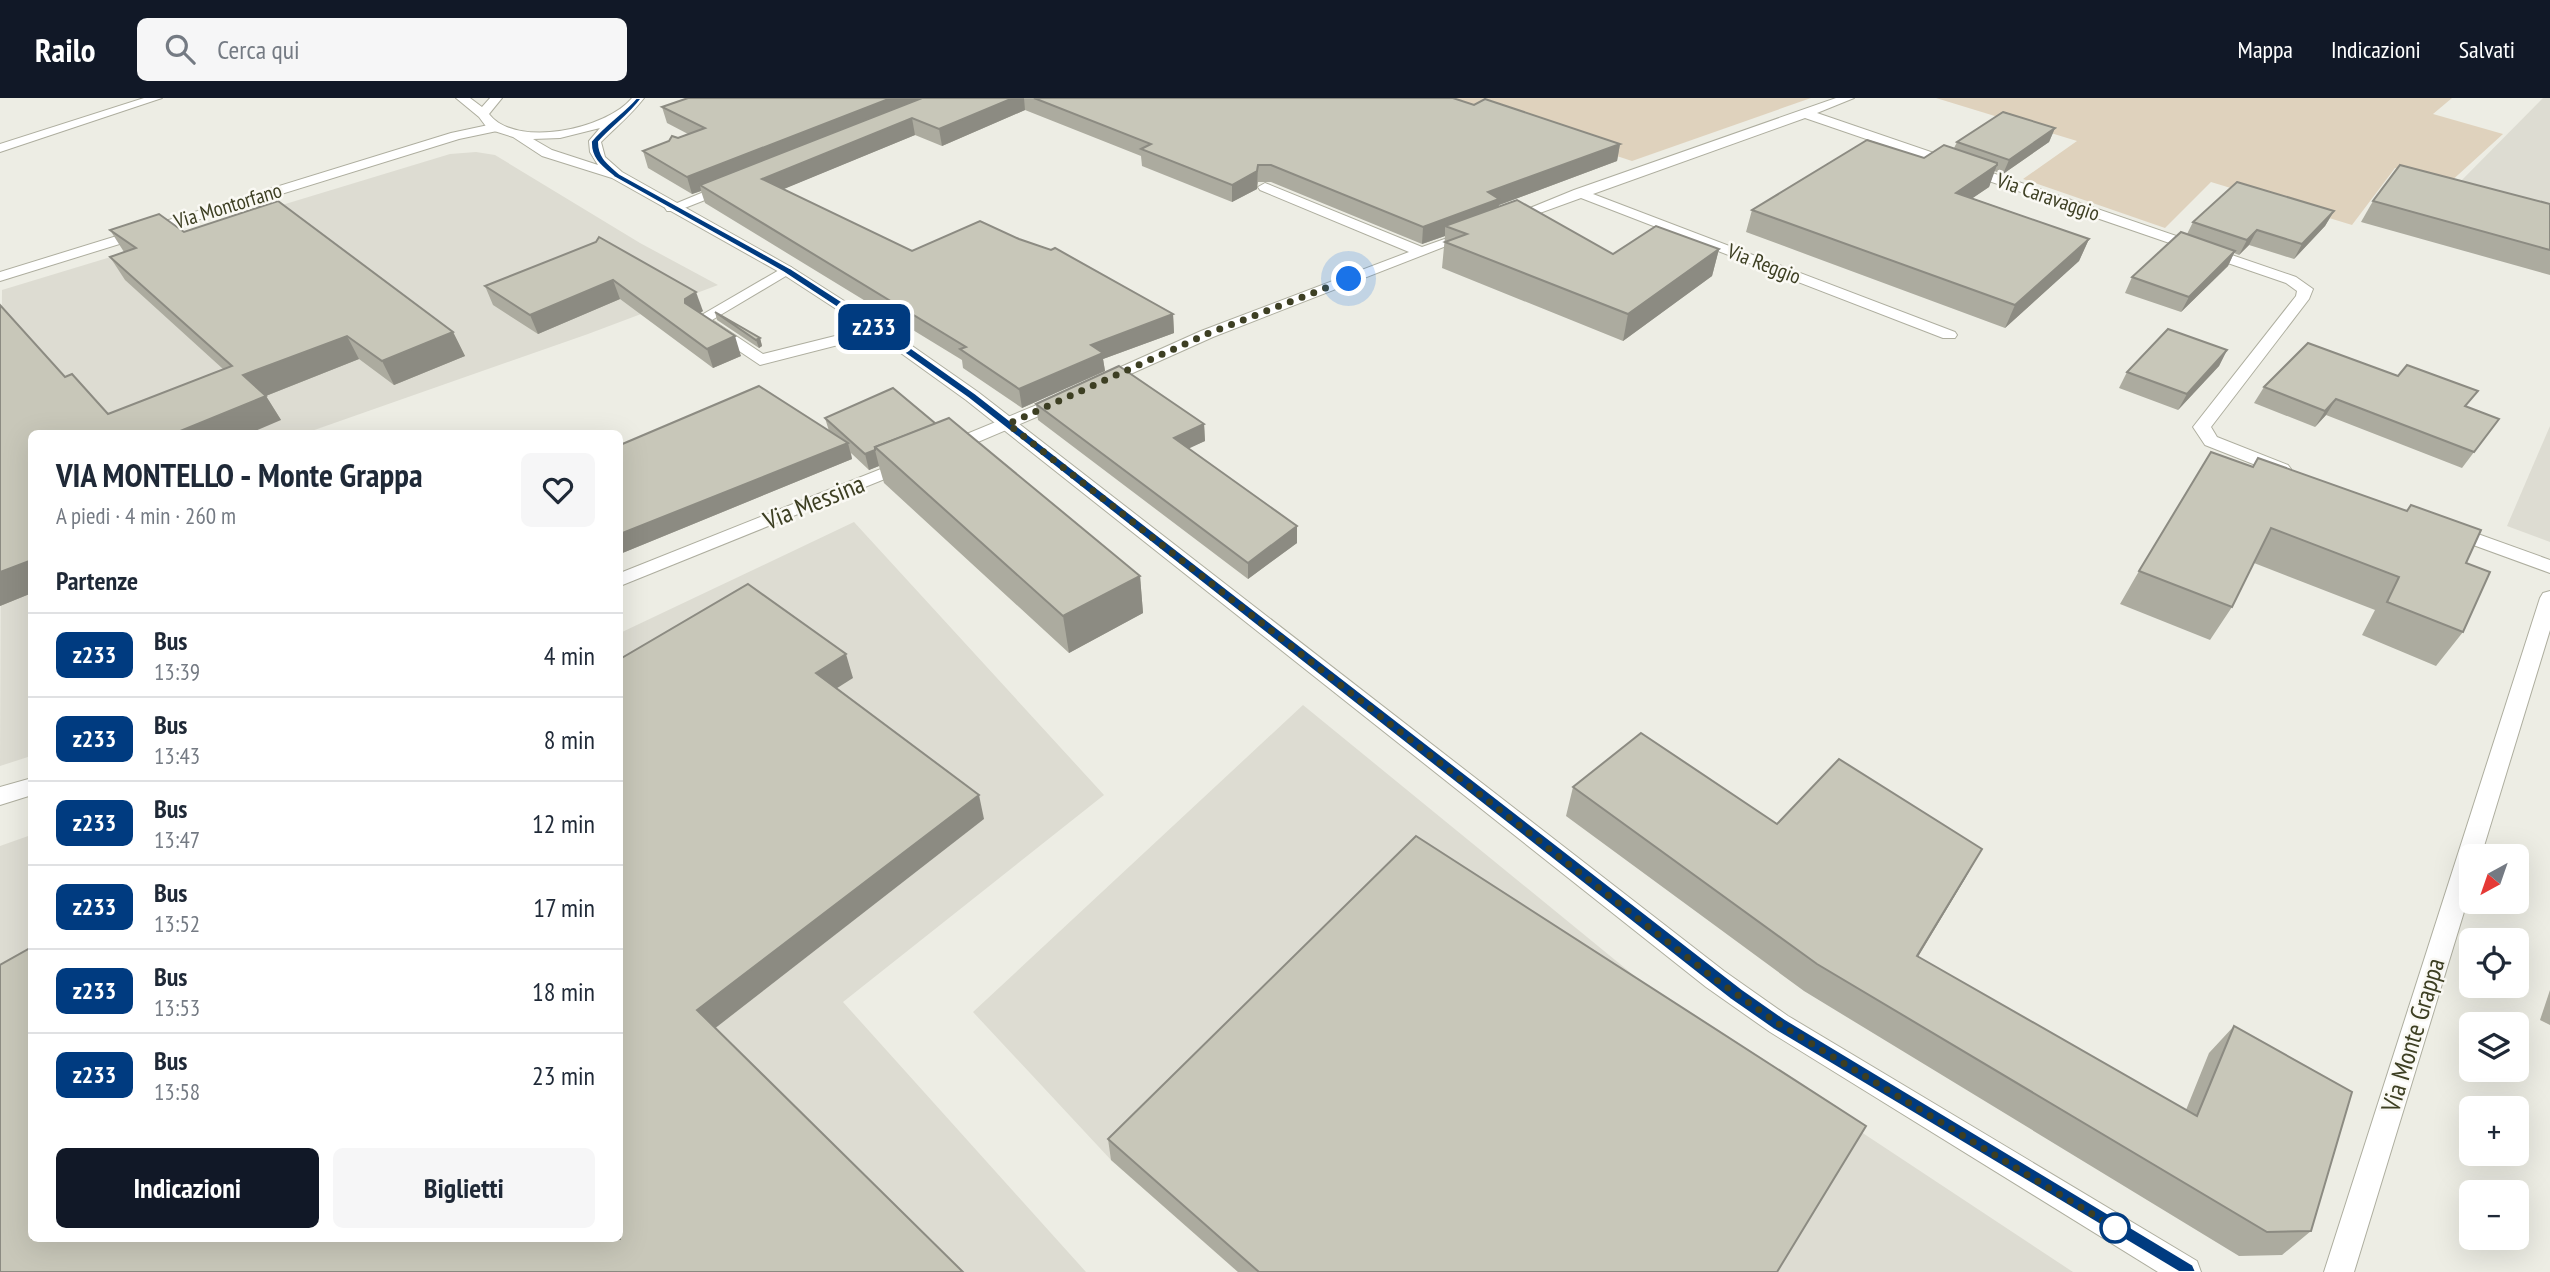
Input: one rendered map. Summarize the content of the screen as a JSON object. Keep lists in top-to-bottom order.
{
  "streets": {
    "street": [
      "Via Caravaggio",
      "Via Montorfano",
      "Via Reggio",
      "Via Messina",
      "Via Monte Grappa"
    ]
  },
  "lines": ["bus line z233"],
  "north": "bottom left",
  "page": {
    "header": "Railo",
    "search": "Cerca qui",
    "nav": ["Mappa", "Indicazioni", "Salvati"],
    "on_map": "z233",
    "heading": [
      ["VIA MONTELLO ‐ Monte Grappa", "A piedi · 4 min · 260 m"],
      "Partenze"
    ],
    "list": [
      {
        "mark": "z233",
        "name": "Bus",
        "note": "13:39",
        "value": "4 min"
      },
      {
        "mark": "z233",
        "name": "Bus",
        "note": "13:43",
        "value": "8 min"
      },
      {
        "mark": "z233",
        "name": "Bus",
        "note": "13:47",
        "value": "12 min"
      },
      {
        "mark": "z233",
        "name": "Bus",
        "note": "13:52",
        "value": "17 min"
      },
      {
        "mark": "z233",
        "name": "Bus",
        "note": "13:53",
        "value": "18 min"
      },
      {
        "mark": "z233",
        "name": "Bus",
        "note": "13:58",
        "value": "23 min"
      }
    ],
    "map_buttons": ["+", "−"],
    "buttons": ["Indicazioni", "Biglietti"]
  }
}
